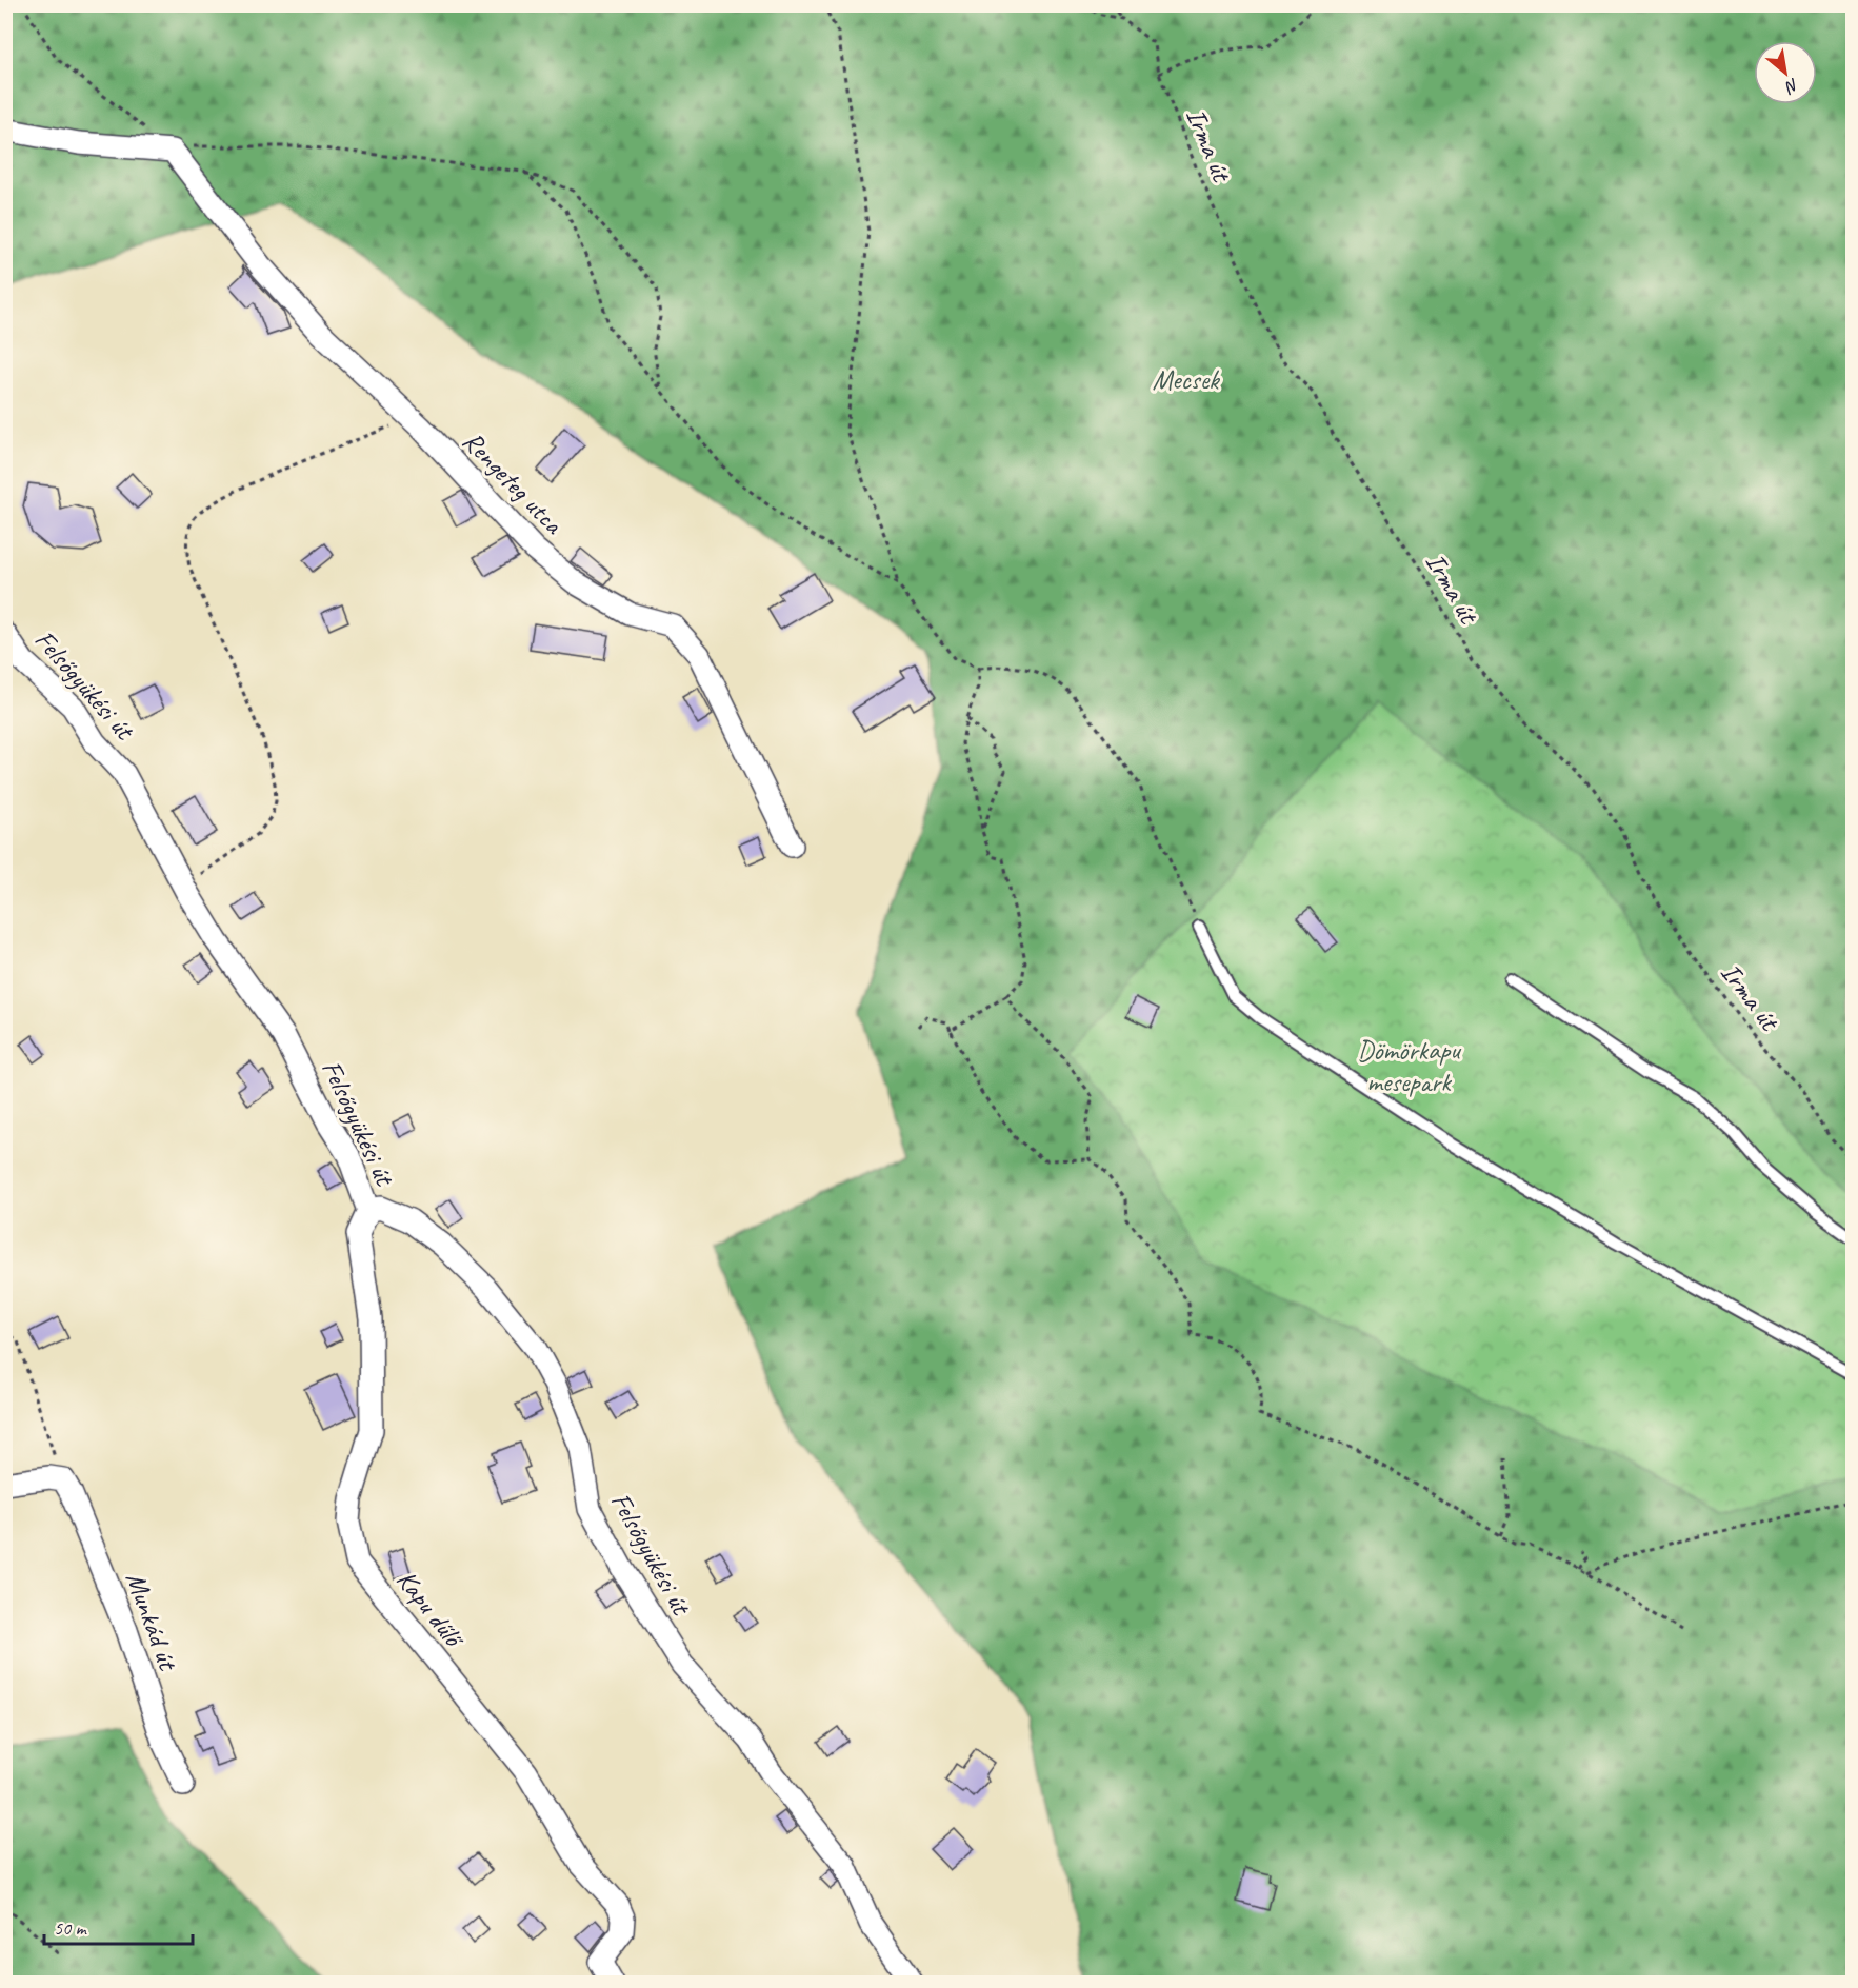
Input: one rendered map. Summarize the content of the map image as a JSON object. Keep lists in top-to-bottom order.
{
  "streets": {
    "street": [
      "Rengeteg utca",
      "Felsőgyükési út",
      "Kapu dűlő",
      "Munkád út"
    ],
    "path": ["Irma út"]
  },
  "crossings": [
    ["Felsőgyükési út", "Kapu dűlő"]
  ],
  "parks": ["Mecsek", "Dömörkapu mesepark"],
  "scale_bar": "50 m",
  "north": "bottom right"
}
